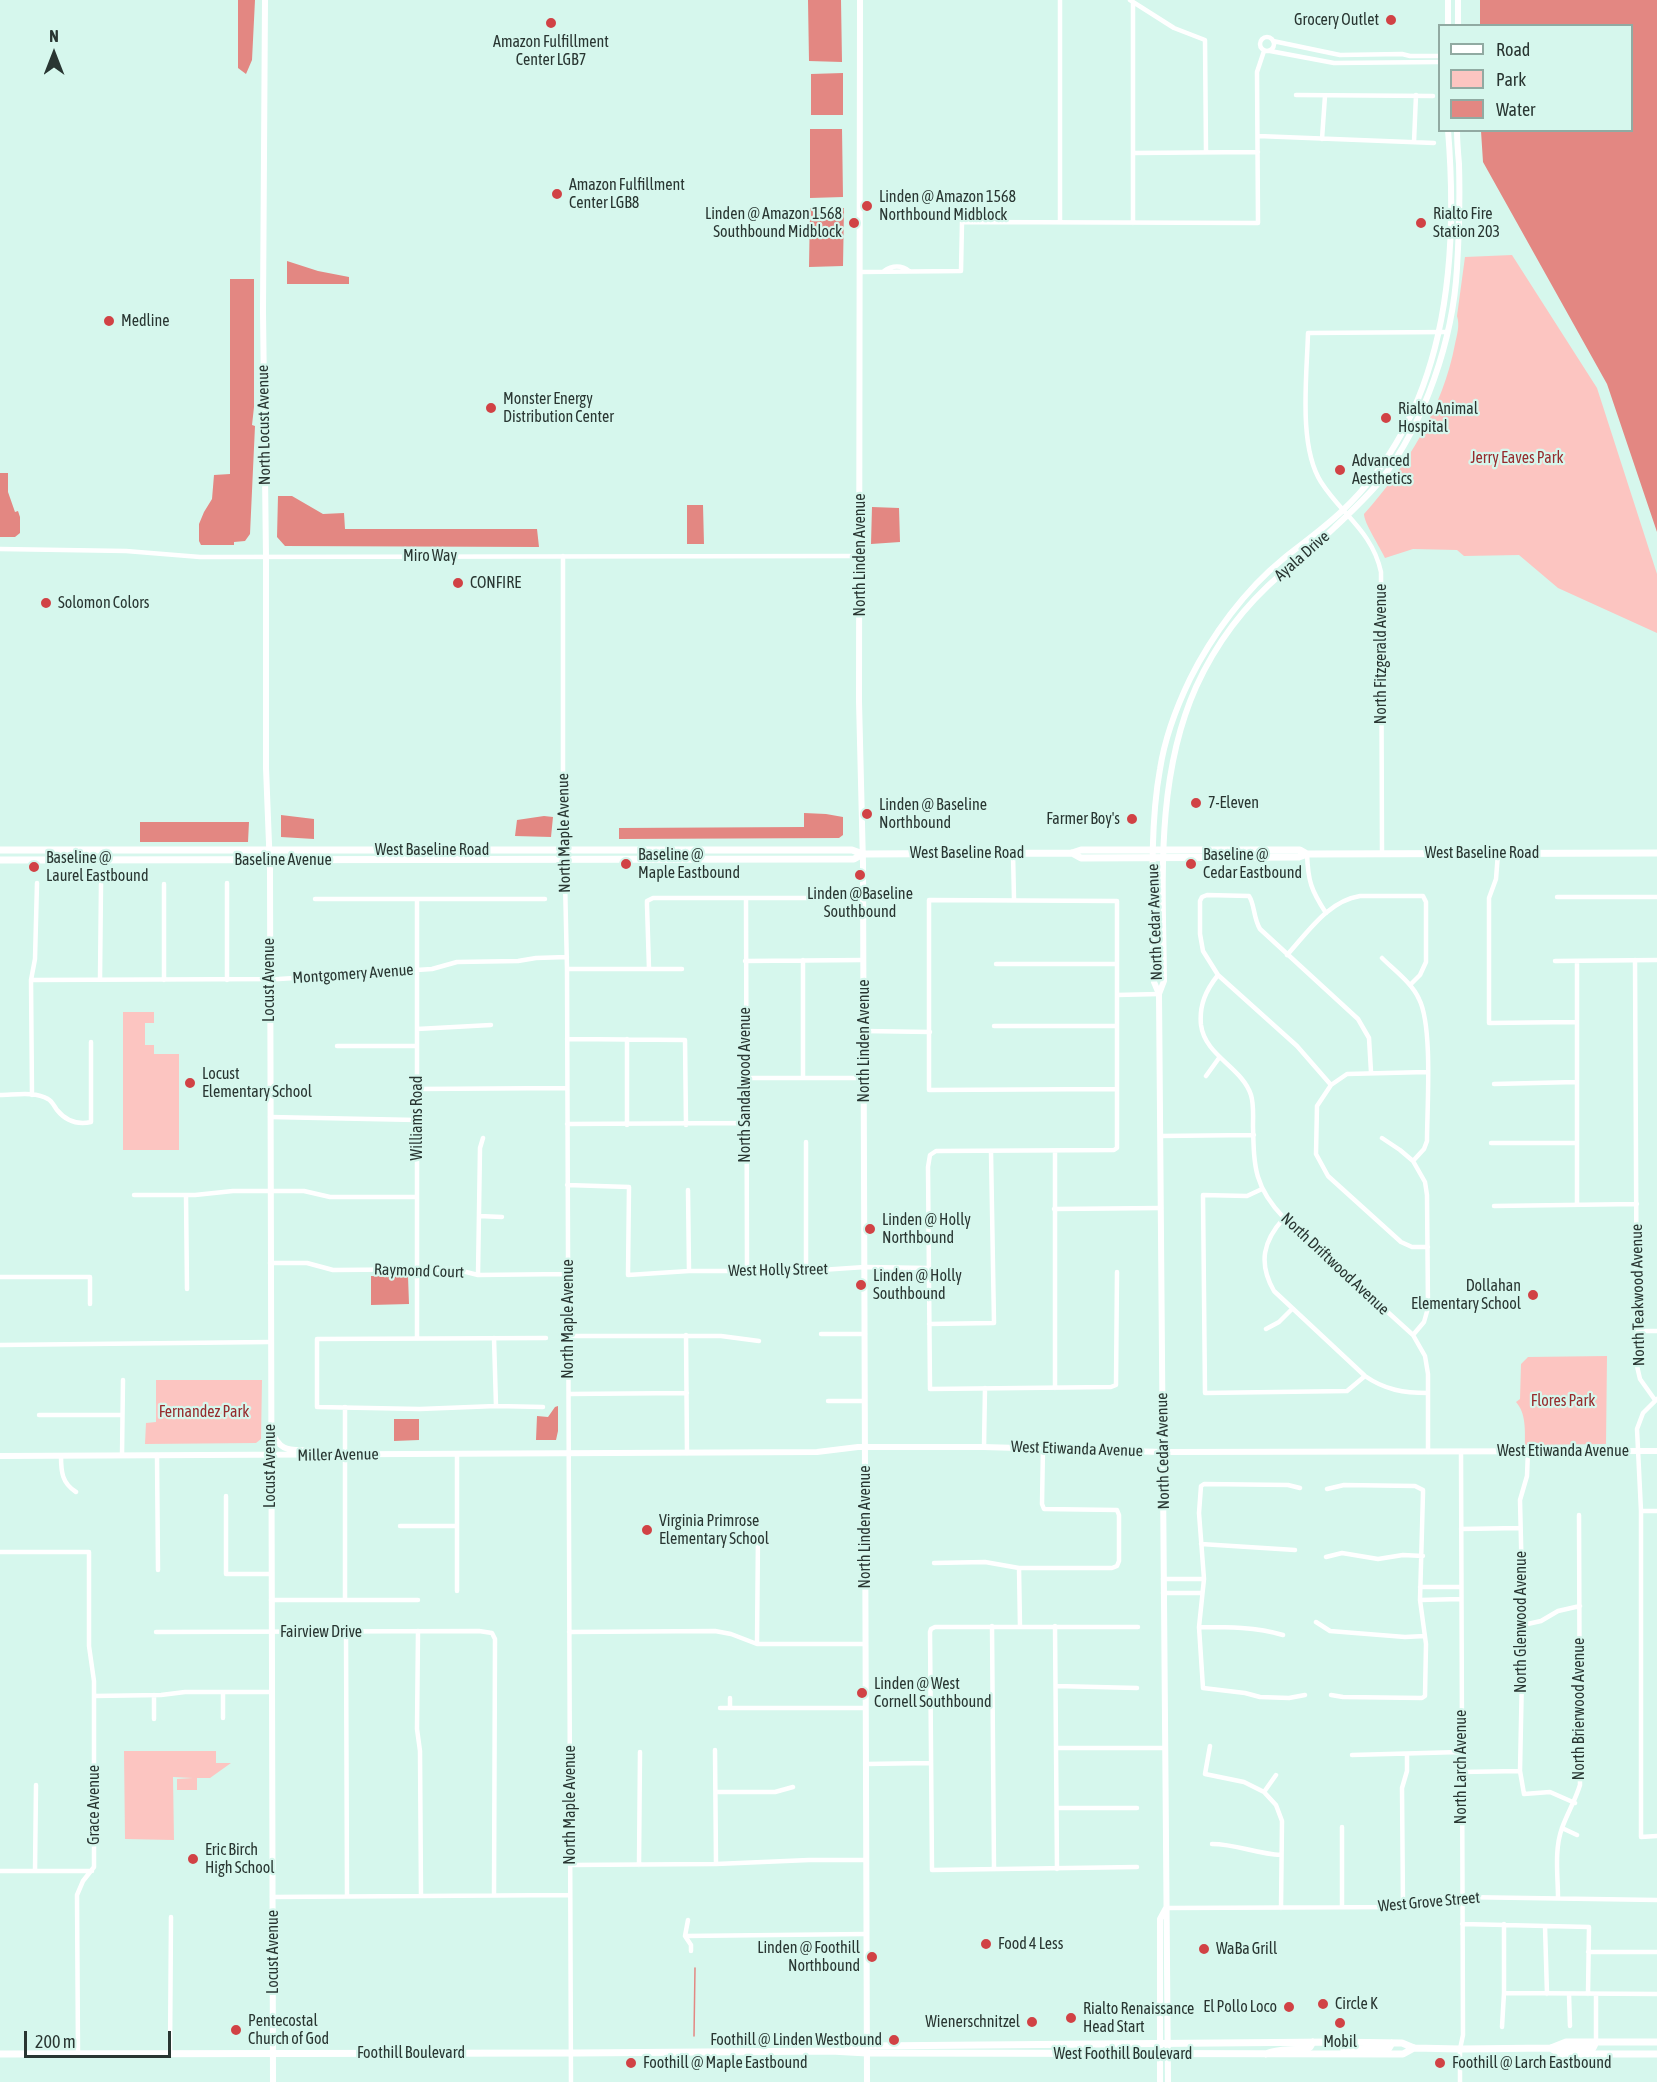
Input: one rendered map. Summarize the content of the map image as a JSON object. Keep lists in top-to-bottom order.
{
  "streets": {
    "main road": [
      "West Baseline Road",
      "Baseline Avenue",
      "Foothill Boulevard",
      "West Foothill Boulevard"
    ],
    "street": [
      "North Locust Avenue",
      "North Linden Avenue",
      "Miro Way",
      "Ayala Drive",
      "North Fitzgerald Avenue",
      "North Maple Avenue",
      "North Cedar Avenue",
      "Montgomery Avenue",
      "Locust Avenue",
      "North Sandalwood Avenue",
      "Williams Road",
      "North Driftwood Avenue",
      "West Holly Street",
      "Raymond Court",
      "North Teakwood Avenue",
      "West Etiwanda Avenue",
      "Miller Avenue",
      "North Glenwood Avenue",
      "Fairview Drive",
      "North Brierwood Avenue",
      "North Larch Avenue",
      "Grace Avenue",
      "West Grove Street"
    ]
  },
  "crossings": [
    ["North Locust Avenue", "Miro Way"],
    ["North Locust Avenue", "West Baseline Road"],
    ["North Locust Avenue", "Locust Avenue"],
    ["North Linden Avenue", "Miro Way"],
    ["North Linden Avenue", "West Baseline Road"],
    ["North Linden Avenue", "West Holly Street"],
    ["North Linden Avenue", "West Etiwanda Avenue"],
    ["North Linden Avenue", "West Foothill Boulevard"],
    ["Miro Way", "North Maple Avenue"],
    ["Ayala Drive", "North Fitzgerald Avenue"],
    ["Ayala Drive", "West Baseline Road"],
    ["Ayala Drive", "North Cedar Avenue"],
    ["North Fitzgerald Avenue", "West Baseline Road"],
    ["North Maple Avenue", "West Baseline Road"],
    ["North Maple Avenue", "Baseline Avenue"],
    ["North Maple Avenue", "Montgomery Avenue"],
    ["North Maple Avenue", "West Holly Street"],
    ["North Maple Avenue", "Raymond Court"],
    ["North Maple Avenue", "West Etiwanda Avenue"],
    ["North Maple Avenue", "Miller Avenue"],
    ["North Maple Avenue", "Foothill Boulevard"],
    ["North Maple Avenue", "West Foothill Boulevard"],
    ["West Baseline Road", "Baseline Avenue"],
    ["West Baseline Road", "North Cedar Avenue"],
    ["West Baseline Road", "Locust Avenue"],
    ["Baseline Avenue", "Locust Avenue"],
    ["North Cedar Avenue", "West Etiwanda Avenue"],
    ["North Cedar Avenue", "West Grove Street"],
    ["North Cedar Avenue", "West Foothill Boulevard"],
    ["Montgomery Avenue", "Locust Avenue"],
    ["Montgomery Avenue", "Williams Road"],
    ["Locust Avenue", "Raymond Court"],
    ["Locust Avenue", "Miller Avenue"],
    ["Locust Avenue", "Fairview Drive"],
    ["Locust Avenue", "Foothill Boulevard"],
    ["North Sandalwood Avenue", "West Holly Street"],
    ["Williams Road", "Raymond Court"],
    ["North Teakwood Avenue", "West Etiwanda Avenue"],
    ["West Etiwanda Avenue", "Miller Avenue"],
    ["West Etiwanda Avenue", "North Glenwood Avenue"],
    ["West Etiwanda Avenue", "North Larch Avenue"],
    ["North Glenwood Avenue", "North Brierwood Avenue"],
    ["North Brierwood Avenue", "West Grove Street"],
    ["North Larch Avenue", "West Grove Street"],
    ["North Larch Avenue", "West Foothill Boulevard"],
    ["Grace Avenue", "Foothill Boulevard"],
    ["Foothill Boulevard", "West Foothill Boulevard"]
  ],
  "parks": ["Jerry Eaves Park", "Flores Park", "Fernandez Park"],
  "places": [
    "Grocery Outlet",
    "Amazon Fulfillment Center LGB7",
    "Amazon Fulfillment Center LGB8",
    "Linden @ Amazon 1568 Northbound Midblock",
    "Linden @ Amazon 1568 Southbound Midblock",
    "Rialto Fire Station 203",
    "Medline",
    "Monster Energy Distribution Center",
    "Rialto Animal Hospital",
    "Advanced Aesthetics",
    "CONFIRE",
    "Solomon Colors",
    "7-Eleven",
    "Linden @ Baseline Northbound",
    "Farmer Boy's",
    "Baseline @ Maple Eastbound",
    "Baseline @ Cedar Eastbound",
    "Baseline @ Laurel Eastbound",
    "Linden @Baseline Southbound",
    "Locust Elementary School",
    "Linden @ Holly Northbound",
    "Linden @ Holly Southbound",
    "Dollahan Elementary School",
    "Virginia Primrose Elementary School",
    "Linden @ West Cornell Southbound",
    "Eric Birch High School",
    "Food 4 Less",
    "WaBa Grill",
    "Linden @ Foothill Northbound",
    "Circle K",
    "El Pollo Loco",
    "Rialto Renaissance Head Start",
    "Wienerschnitzel",
    "Mobil",
    "Pentecostal Church of God",
    "Foothill @ Linden Westbound",
    "Foothill @ Maple Eastbound",
    "Foothill @ Larch Eastbound"
  ],
  "legend": ["Road", "Park", "Water"],
  "scale_bar": "200 m",
  "north": "top"
}
